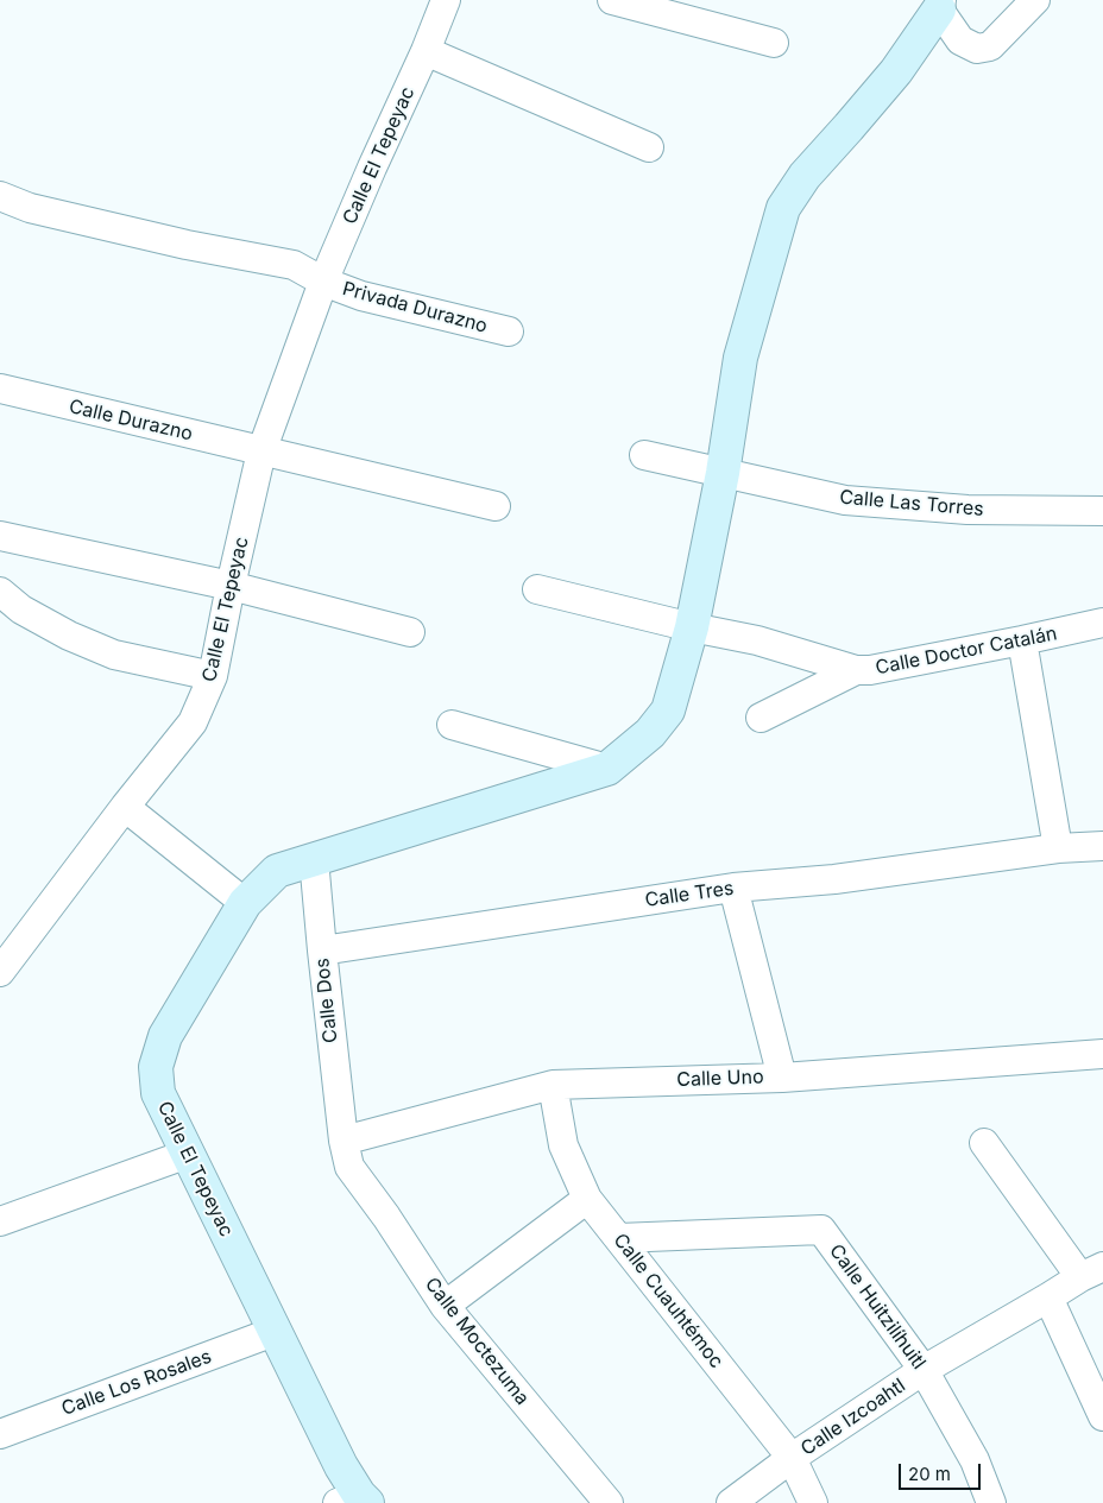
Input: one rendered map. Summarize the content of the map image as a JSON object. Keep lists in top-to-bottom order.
{
  "streets": {
    "street": [
      "Calle El Tepeyac",
      "Privada Durazno",
      "Calle Durazno",
      "Calle Las Torres",
      "Calle Doctor Catalán",
      "Calle Tres",
      "Calle Dos",
      "Calle Uno",
      "Calle Cuauhtémoc",
      "Calle Huitzilíhuitl",
      "Calle Moctezuma",
      "Calle Los Rosales",
      "Calle Izcoahtl"
    ]
  },
  "crossings": [
    ["Calle El Tepeyac", "Privada Durazno"],
    ["Calle El Tepeyac", "Calle Durazno"],
    ["Calle El Tepeyac", "Calle Dos"],
    ["Calle El Tepeyac", "Calle Los Rosales"],
    ["Calle Tres", "Calle Dos"],
    ["Calle Dos", "Calle Uno"],
    ["Calle Dos", "Calle Moctezuma"],
    ["Calle Uno", "Calle Cuauhtémoc"],
    ["Calle Uno", "Calle Moctezuma"],
    ["Calle Cuauhtémoc", "Calle Huitzilíhuitl"],
    ["Calle Cuauhtémoc", "Calle Izcoahtl"],
    ["Calle Huitzilíhuitl", "Calle Izcoahtl"]
  ],
  "scale_bar": "20 m"
}
